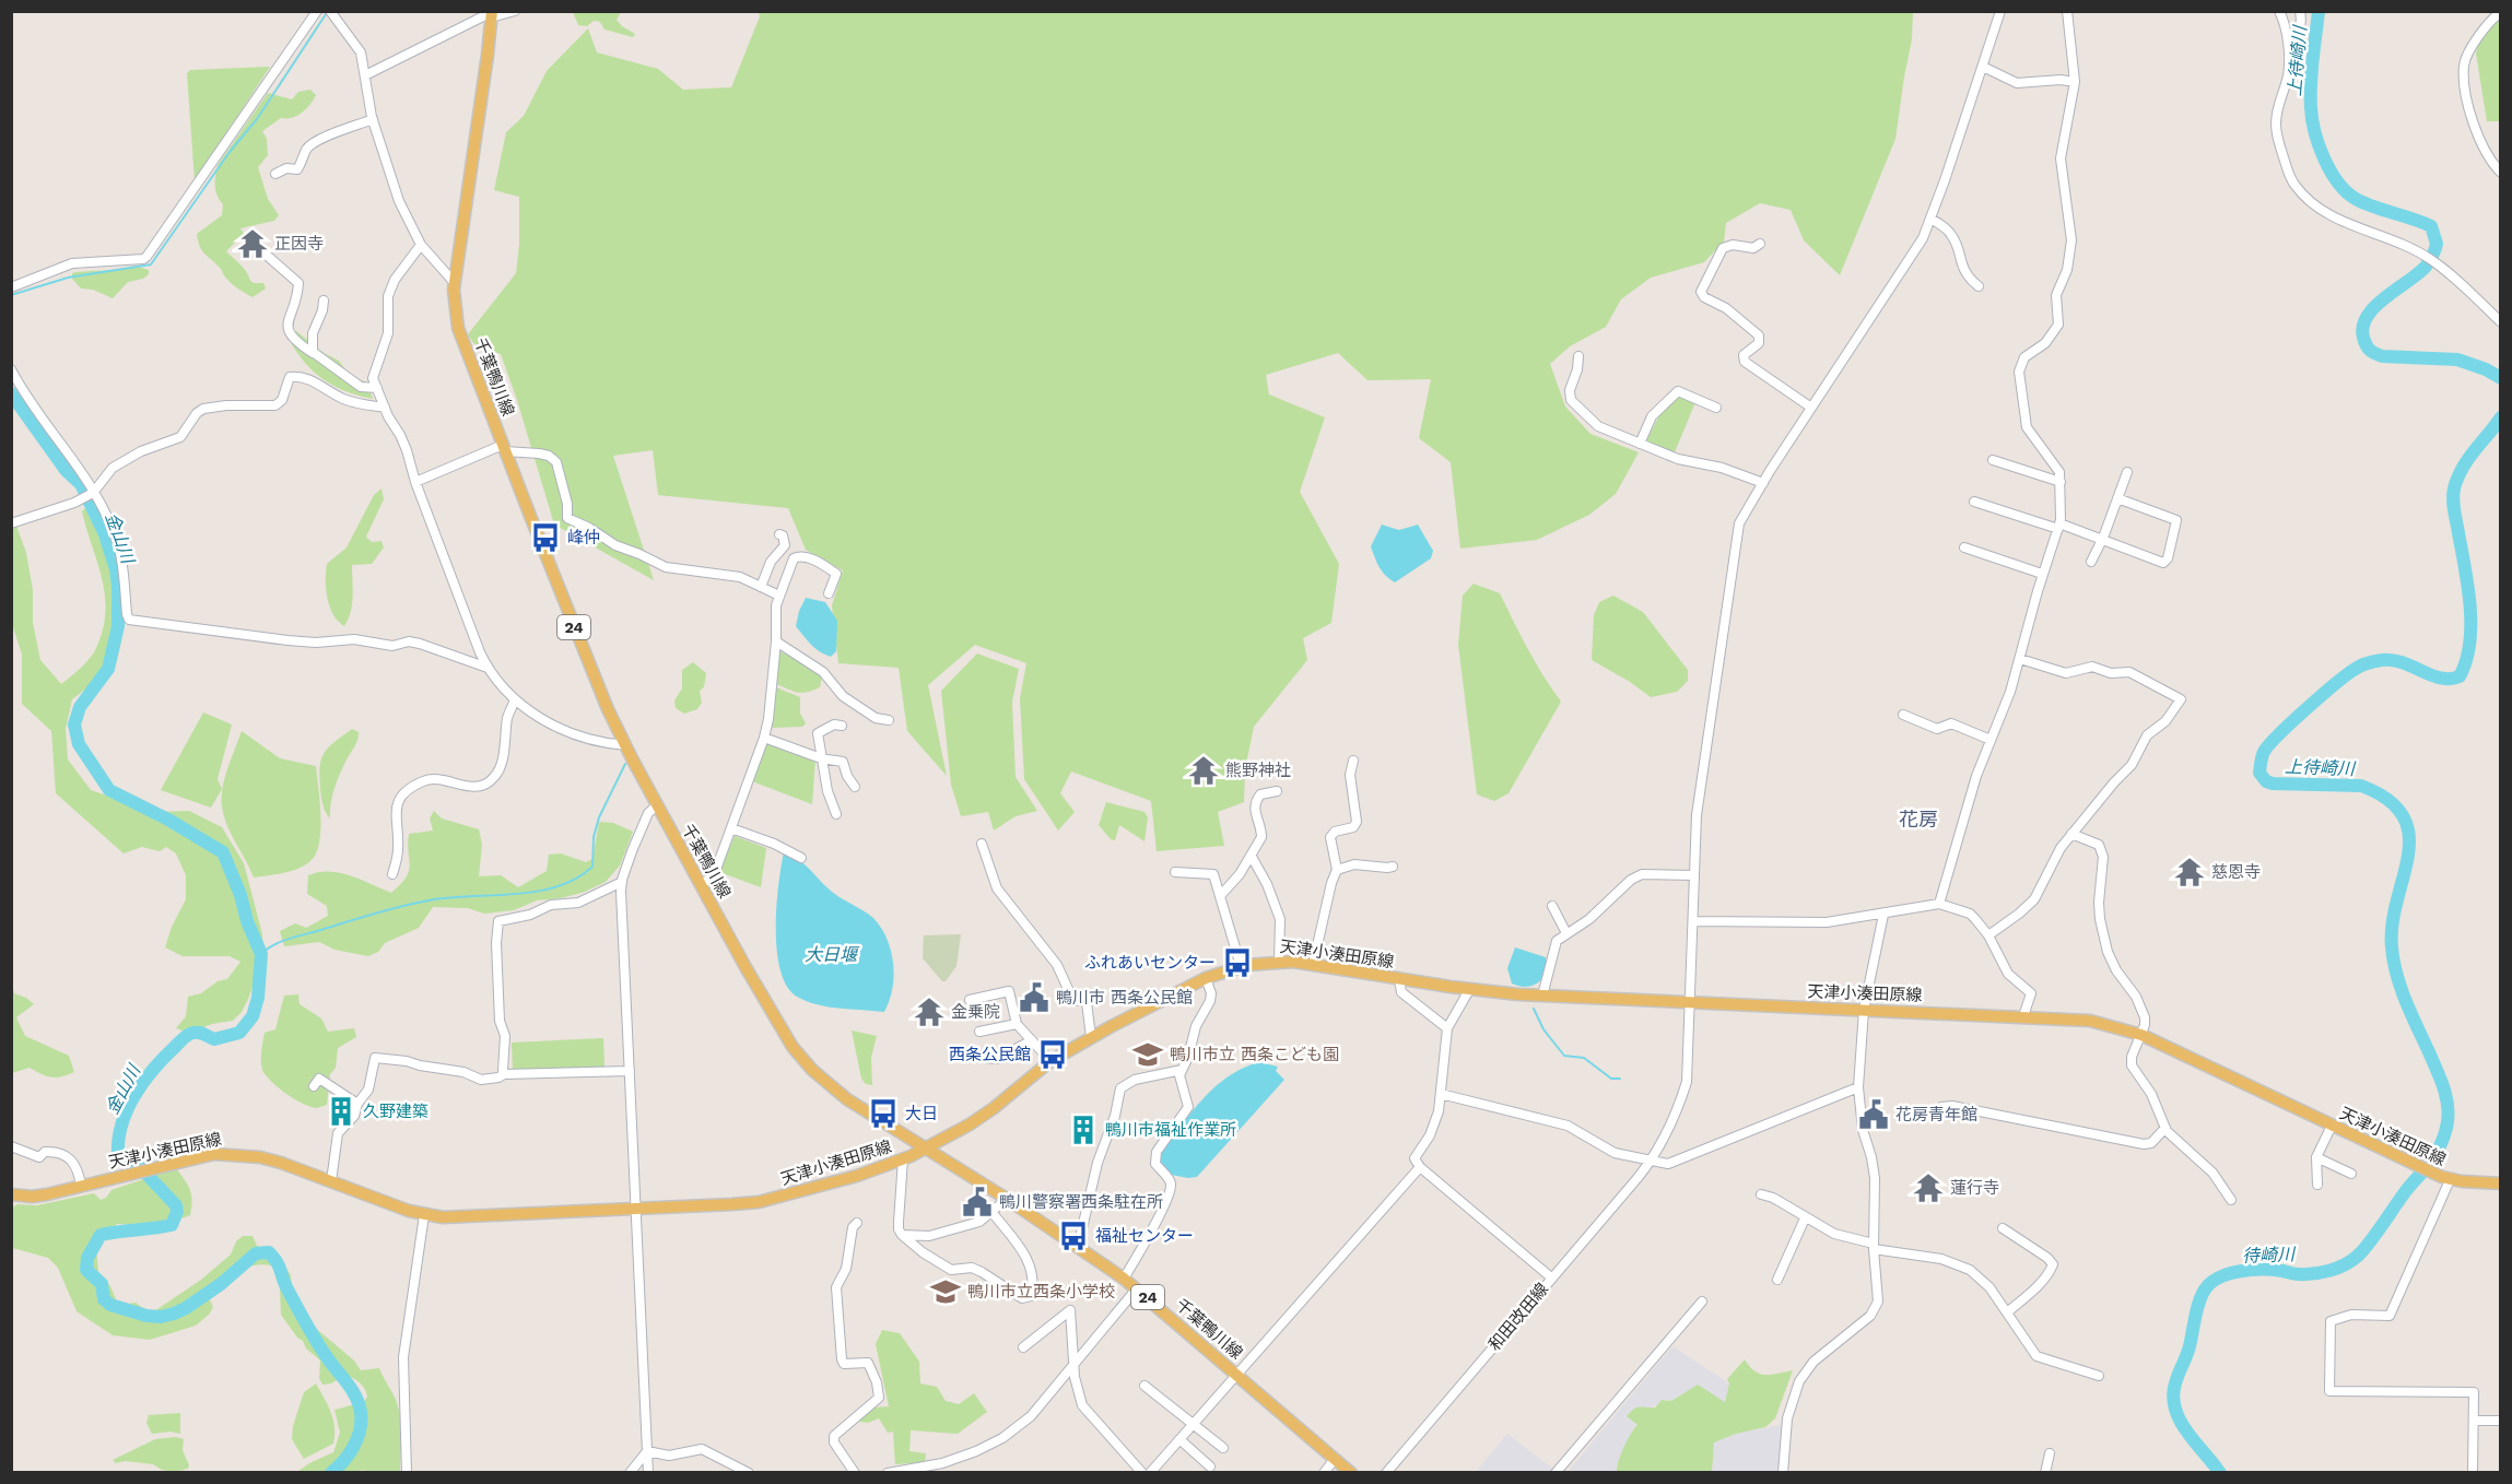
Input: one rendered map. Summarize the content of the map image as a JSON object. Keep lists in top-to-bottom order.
{
  "streets": {
    "main road": ["千葉鴨川線", "24", "天津小湊田原線"],
    "street": ["和田改田線"]
  },
  "crossings": [
    ["千葉鴨川線", "天津小湊田原線"],
    ["天津小湊田原線", "和田改田線"]
  ],
  "districts": ["花房"],
  "water": [
    "上待崎川",
    "金山川",
    "大日堰",
    "待崎川"
  ],
  "places": {
    "temple": [
      "正因寺",
      "熊野神社",
      "慈恩寺",
      "金乗院",
      "蓮行寺"
    ],
    "bus stop": [
      "峰仲",
      "ふれあいセンター",
      "西条公民館",
      "大日",
      "福祉センター"
    ],
    "public building": ["鴨川市 西条公民館", "花房青年館", "鴨川警察署西条駐在所"],
    "school or university": ["鴨川市立 西条こども園", "鴨川市立西条小学校"],
    "building": ["久野建築", "鴨川市福祉作業所"]
  }
}
